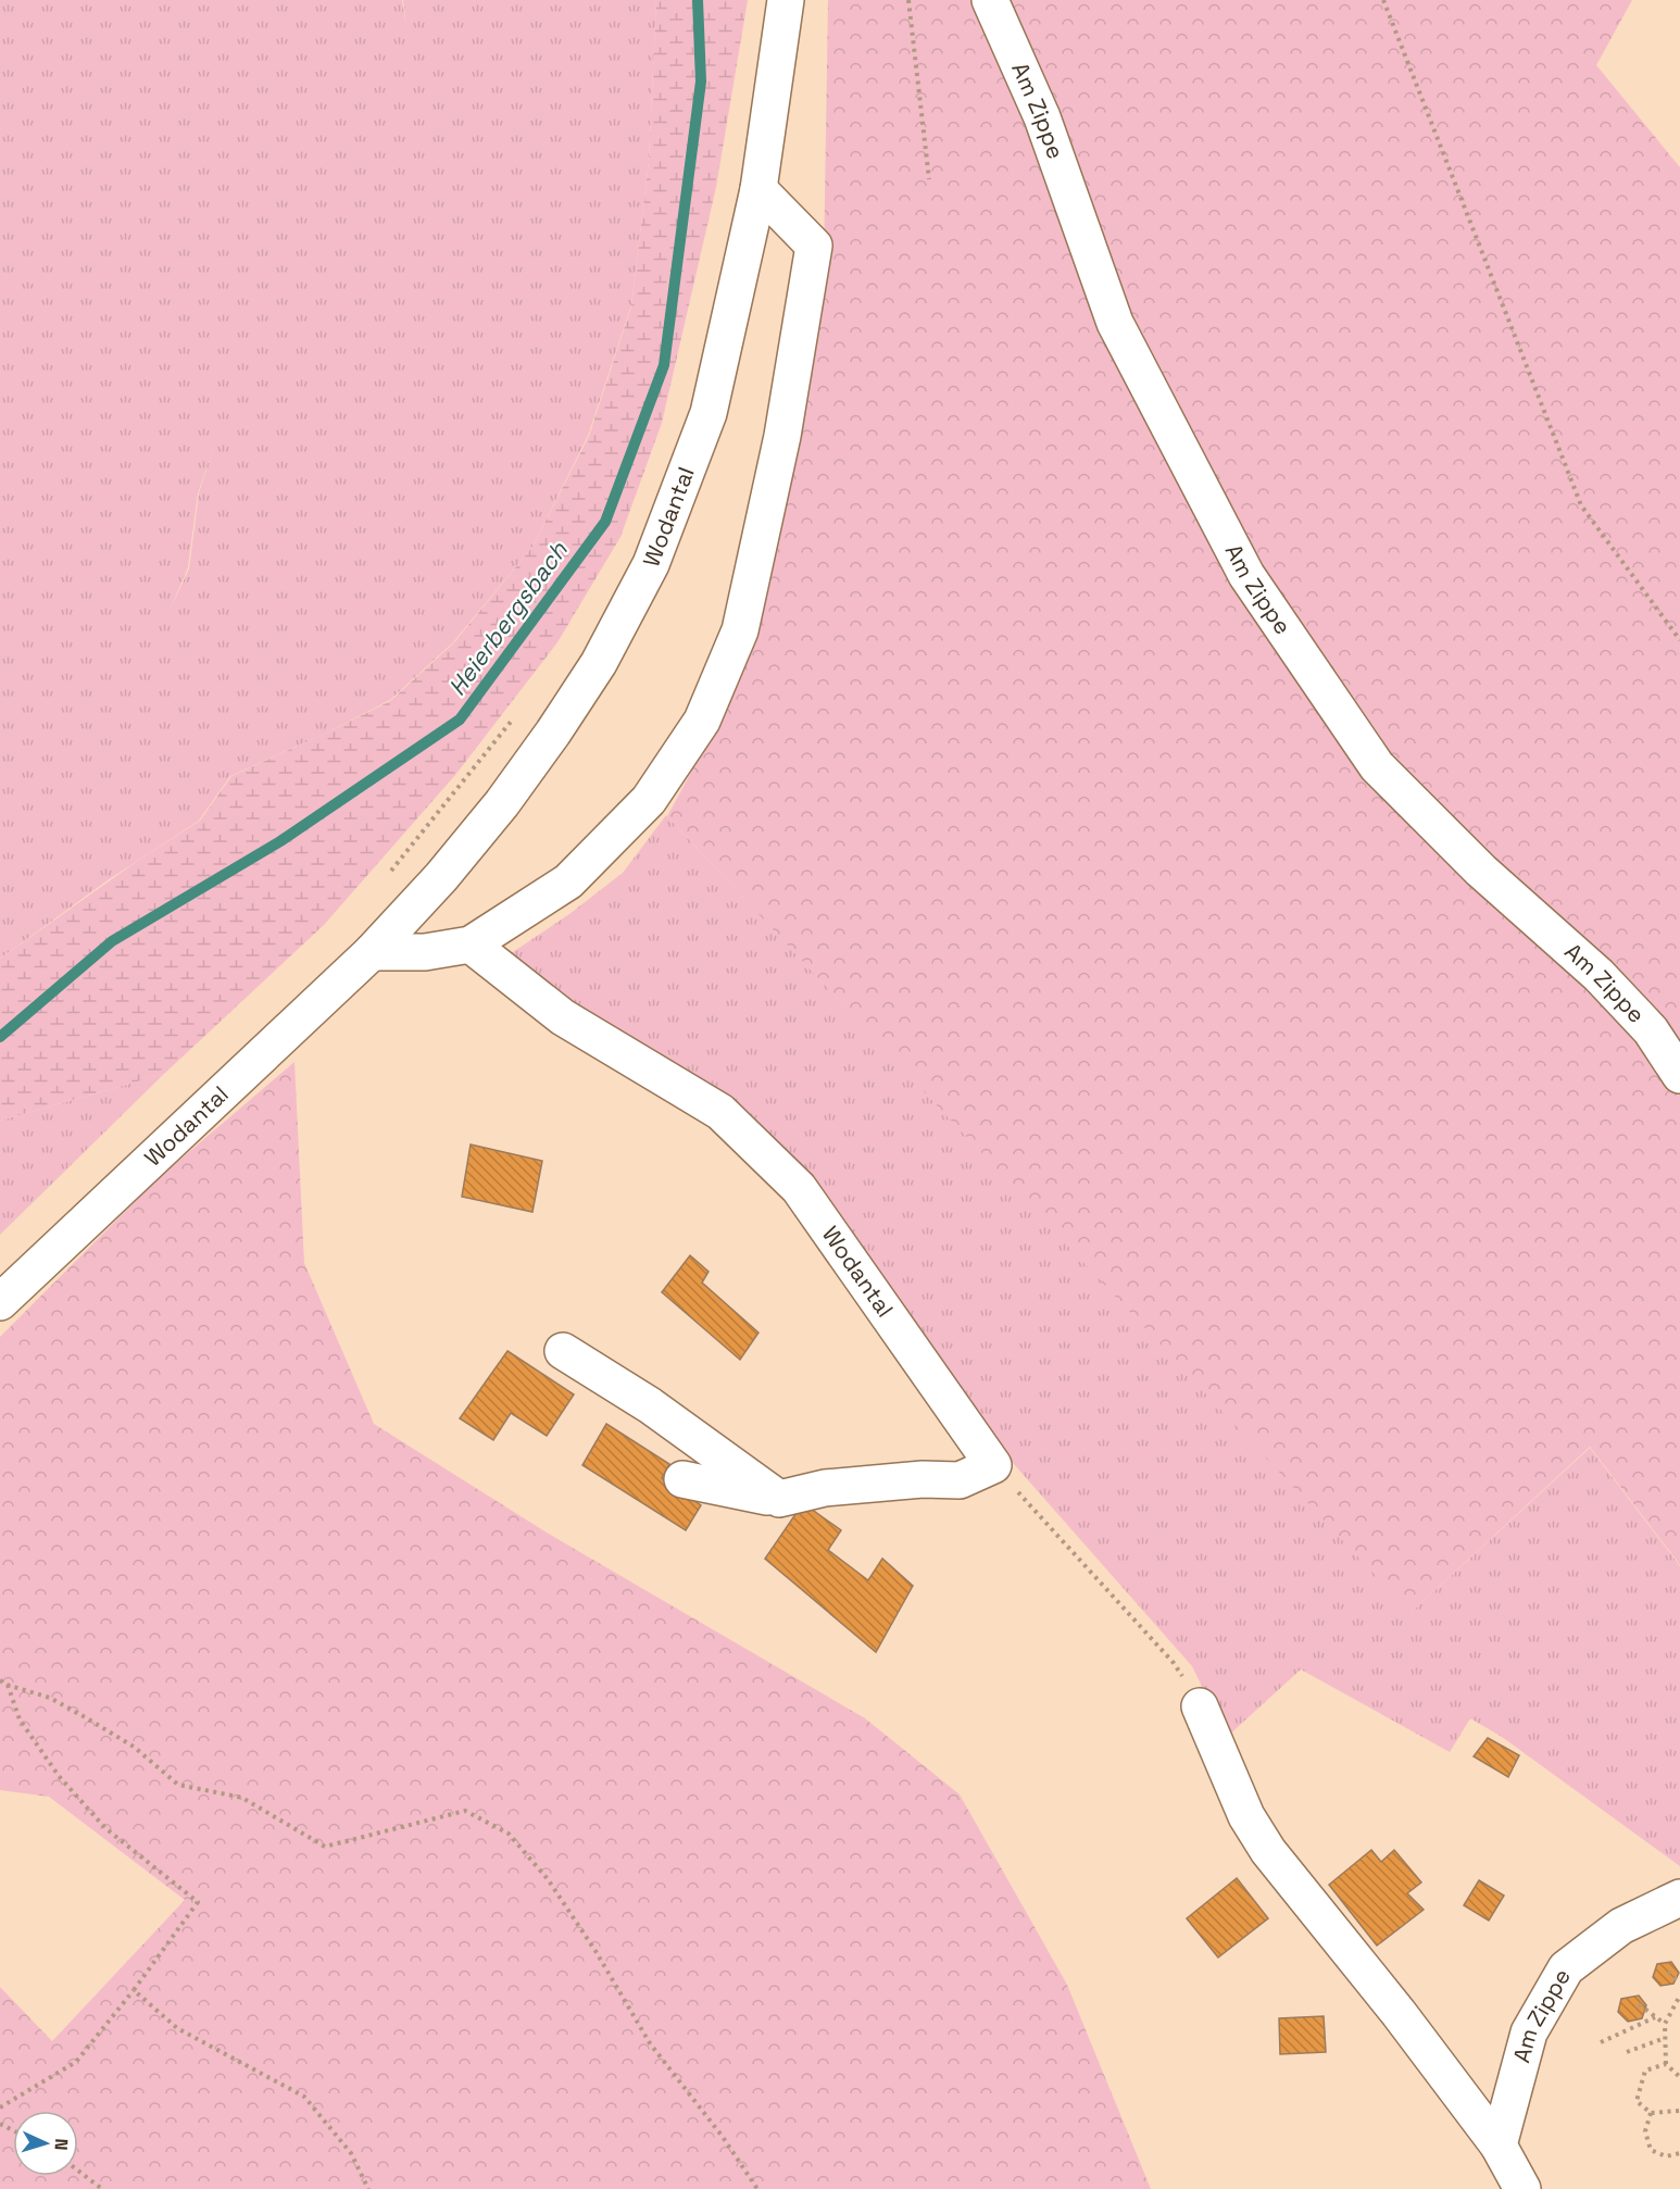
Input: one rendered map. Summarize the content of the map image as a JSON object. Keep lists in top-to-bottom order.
{
  "streets": {
    "street": ["Am Zippe", "Wodantal"]
  },
  "water": ["Heierbergsbach"],
  "north": "right"
}
